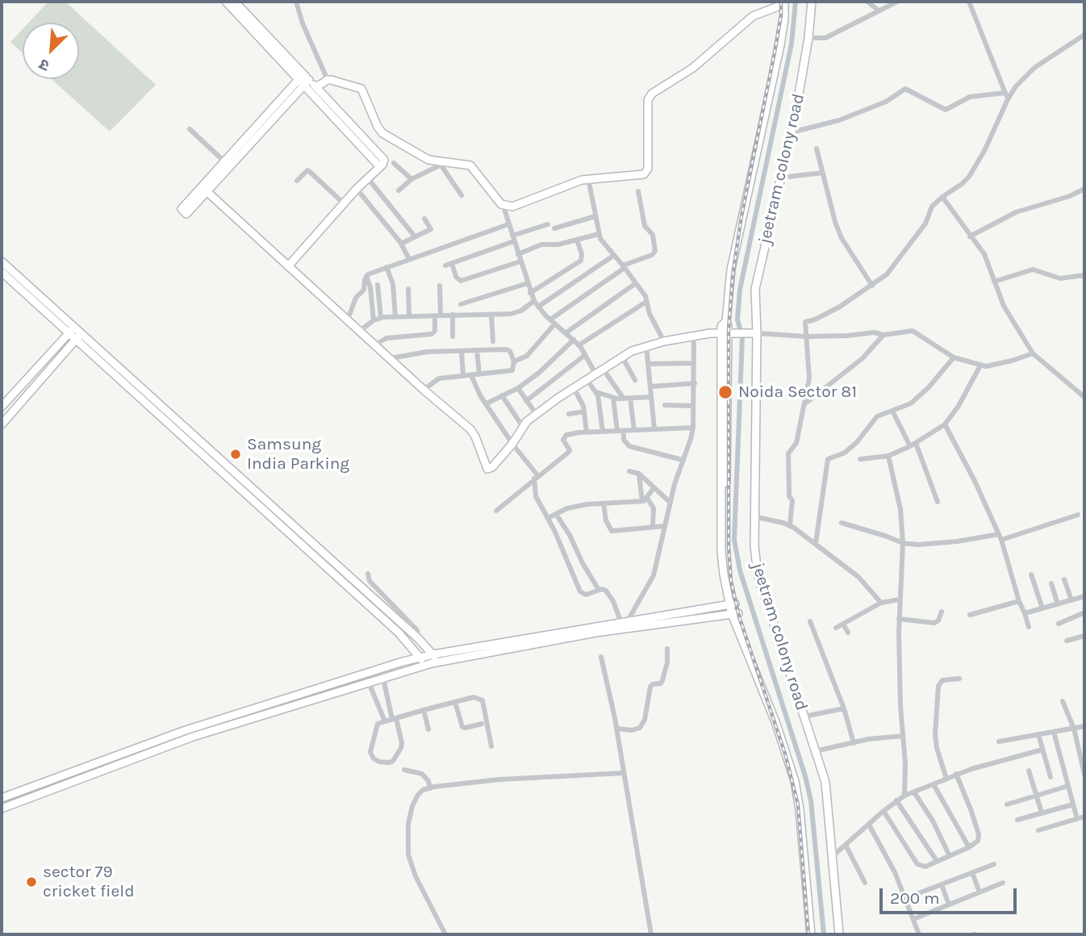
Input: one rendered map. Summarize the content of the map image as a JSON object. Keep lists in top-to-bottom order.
{
  "streets": {
    "street": ["jeetram colony road"]
  },
  "places": ["Noida Sector 81", "Samsung India Parking", "sector 79 cricket field"],
  "scale_bar": "200 m",
  "north": "bottom left"
}
